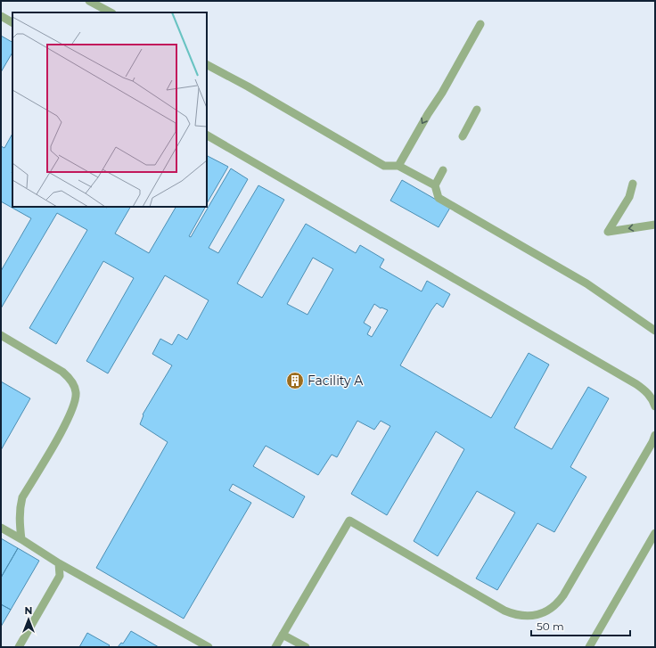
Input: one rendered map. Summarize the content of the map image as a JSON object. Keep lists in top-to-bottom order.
{
  "places": {
    "building": ["Facility A"]
  },
  "scale_bar": "50 m",
  "north": "top"
}
